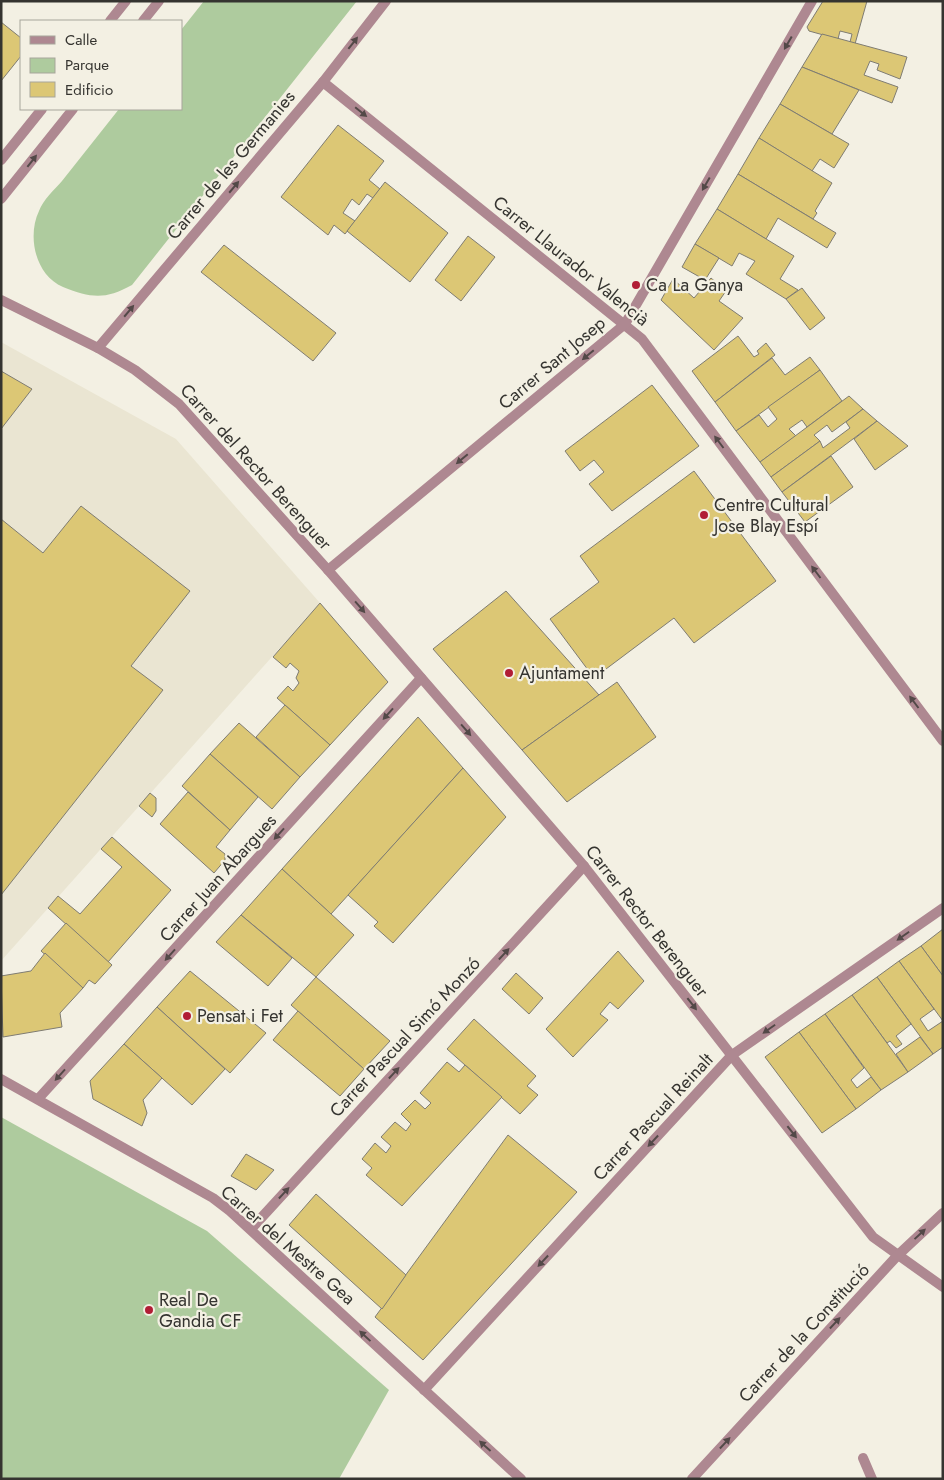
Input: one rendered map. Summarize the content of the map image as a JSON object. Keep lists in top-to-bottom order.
{
  "streets": {
    "street": [
      "Carrer de les Germanies",
      "Carrer Llaurador Valencià",
      "Carrer Sant Josep",
      "Carrer del Rector Berenguer",
      "Carrer Juan Abargues",
      "Carrer Rector Berenguer",
      "Carrer Pascual Simó Monzó",
      "Carrer Pascual Reinalt",
      "Carrer del Mestre Gea",
      "Carrer de la Constitució"
    ]
  },
  "crossings": [
    ["Carrer de les Germanies", "Carrer Llaurador Valencià"],
    ["Carrer de les Germanies", "Carrer del Rector Berenguer"],
    ["Carrer Llaurador Valencià", "Carrer Sant Josep"],
    ["Carrer Sant Josep", "Carrer del Rector Berenguer"],
    ["Carrer Sant Josep", "Carrer Rector Berenguer"],
    ["Carrer del Rector Berenguer", "Carrer Rector Berenguer"],
    ["Carrer Juan Abargues", "Carrer Rector Berenguer"],
    ["Carrer Juan Abargues", "Carrer del Mestre Gea"],
    ["Carrer Rector Berenguer", "Carrer Pascual Simó Monzó"],
    ["Carrer Rector Berenguer", "Carrer Pascual Reinalt"],
    ["Carrer Rector Berenguer", "Carrer de la Constitució"],
    ["Carrer Pascual Simó Monzó", "Carrer del Mestre Gea"],
    ["Carrer Pascual Reinalt", "Carrer del Mestre Gea"]
  ],
  "one_way": [
    "Carrer de les Germanies",
    "Carrer Sant Josep",
    "Carrer Juan Abargues",
    "Carrer Rector Berenguer",
    "Carrer Pascual Simó Monzó",
    "Carrer Pascual Reinalt",
    "Carrer del Mestre Gea",
    "Carrer de la Constitució"
  ],
  "places": [
    "Ca La Ganya",
    "Centre Cultural Jose Blay Espí",
    "Ajuntament",
    "Pensat i Fet",
    "Real De Gandia CF"
  ],
  "legend": ["Calle", "Parque", "Edificio"]
}
